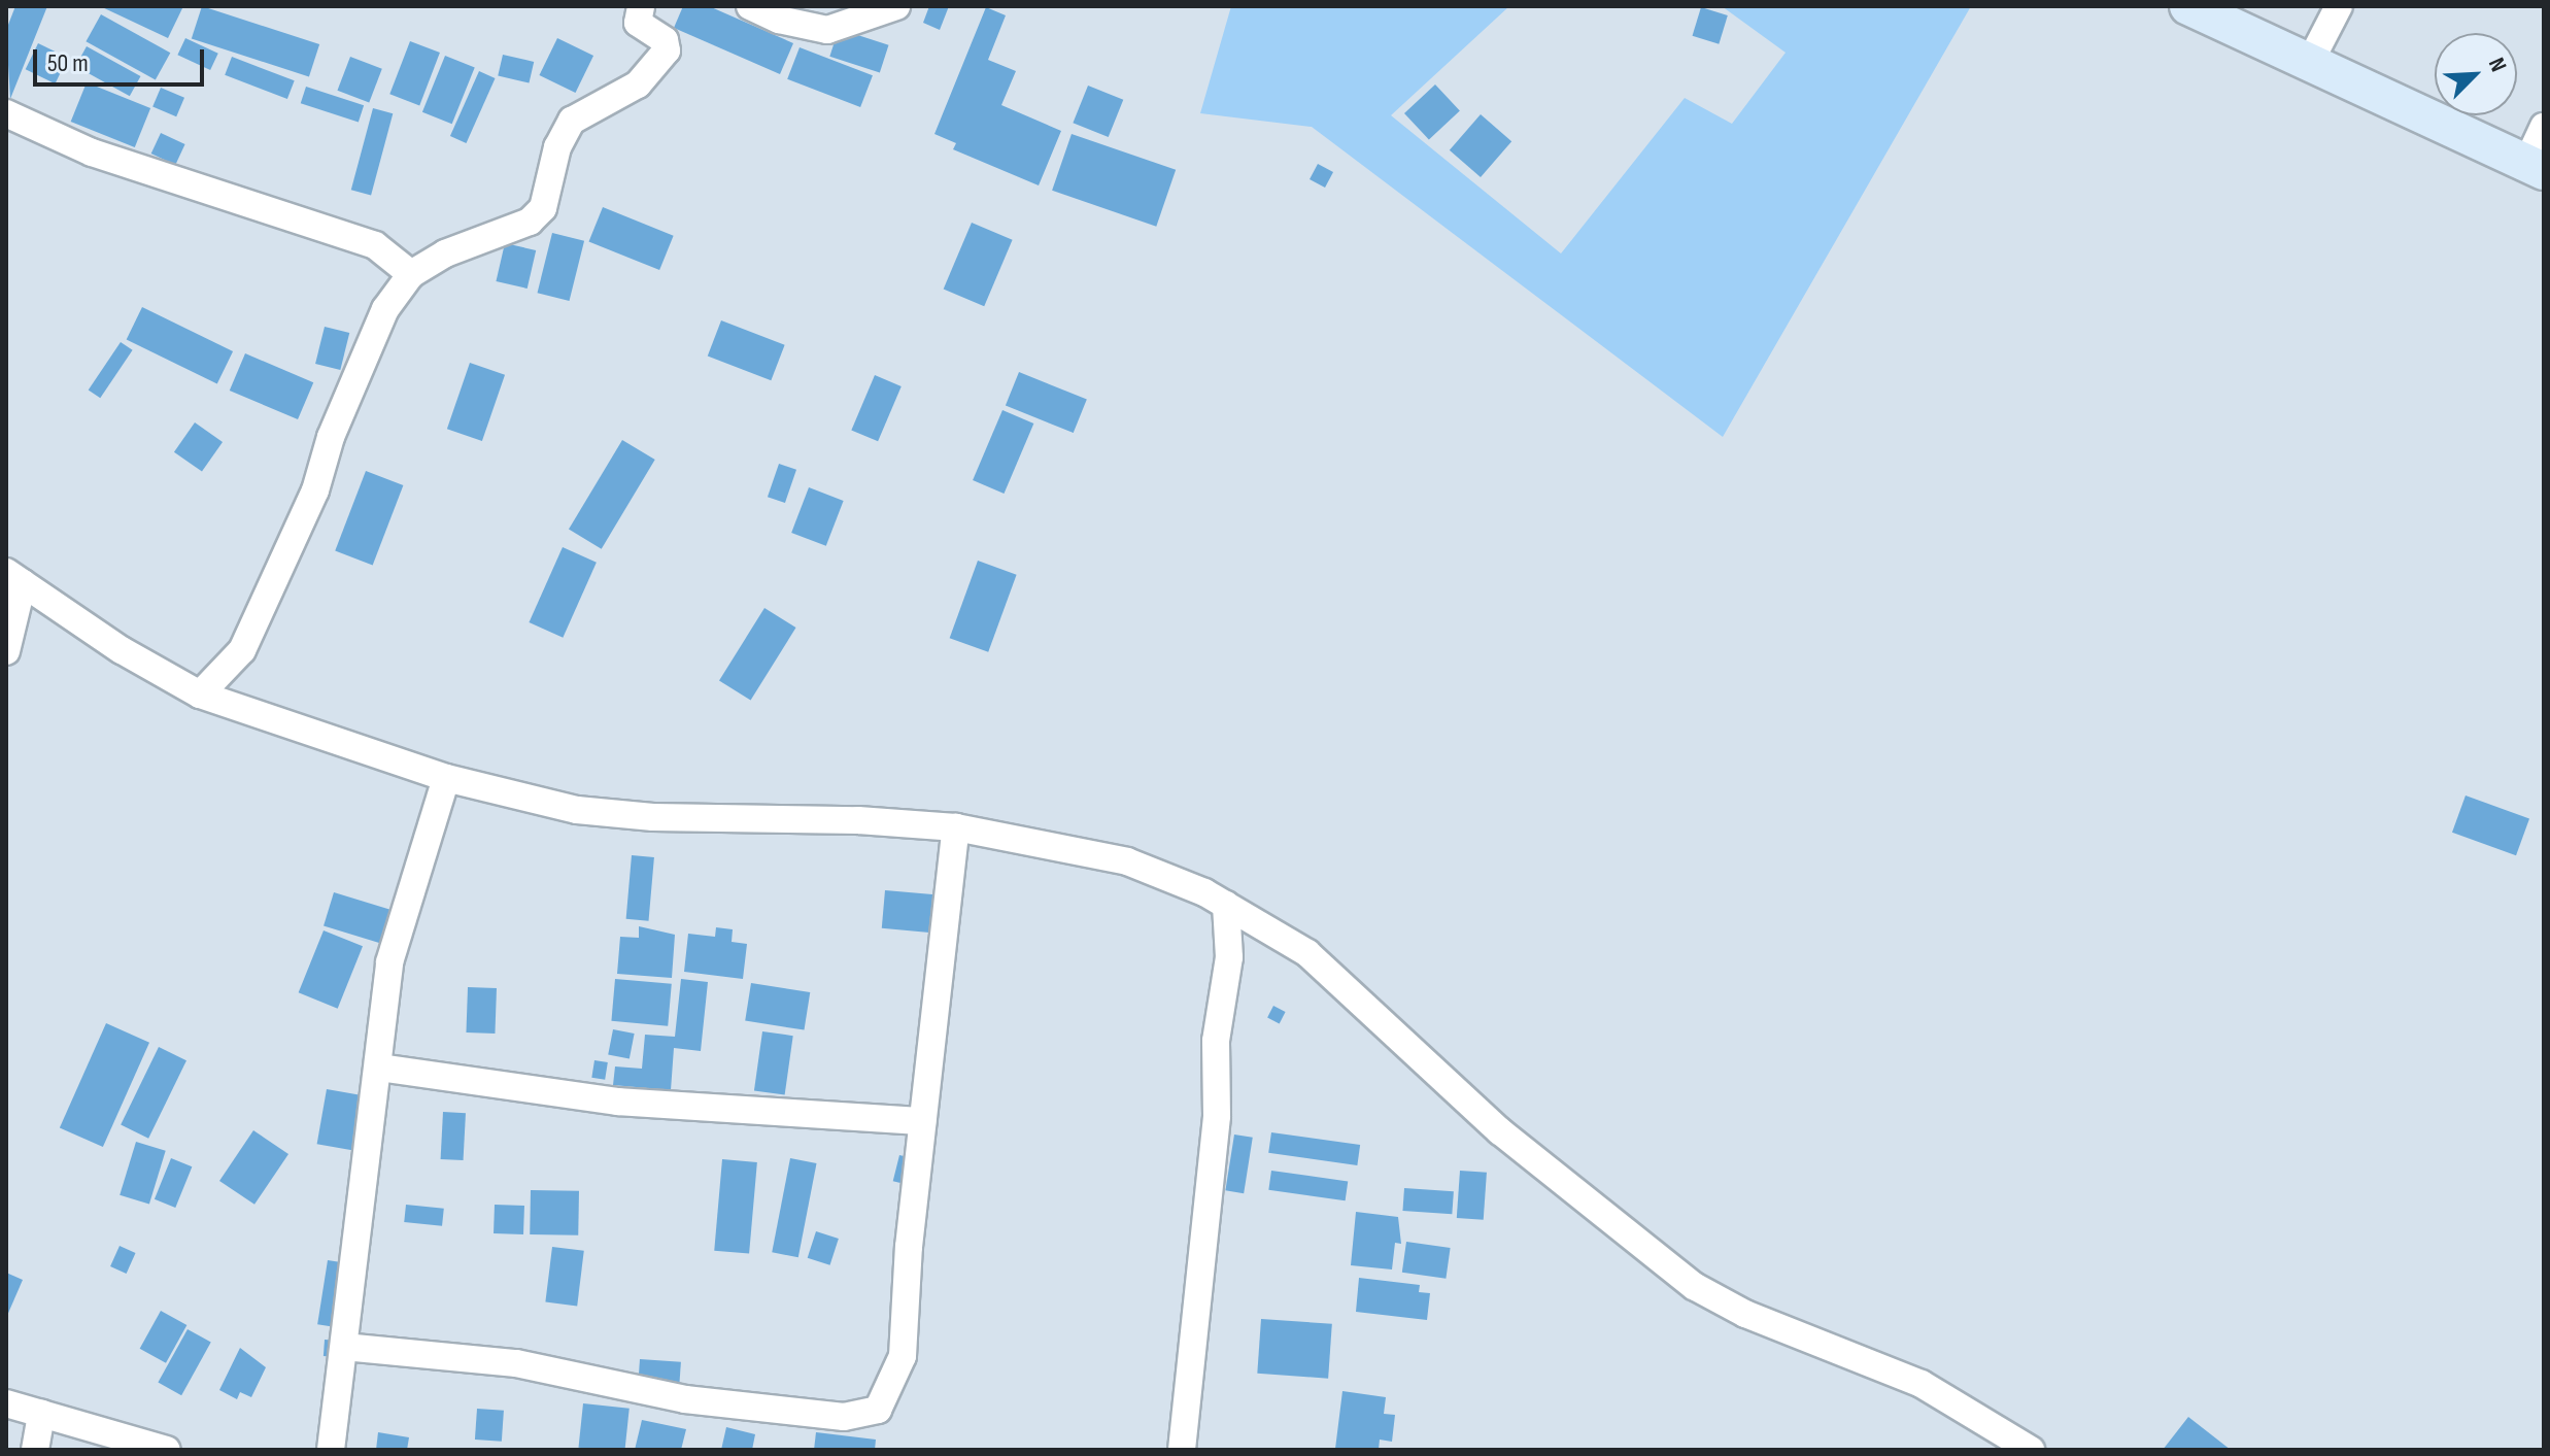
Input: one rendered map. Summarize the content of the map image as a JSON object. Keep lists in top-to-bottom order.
{
  "scale_bar": "50 m",
  "north": "top right"
}
